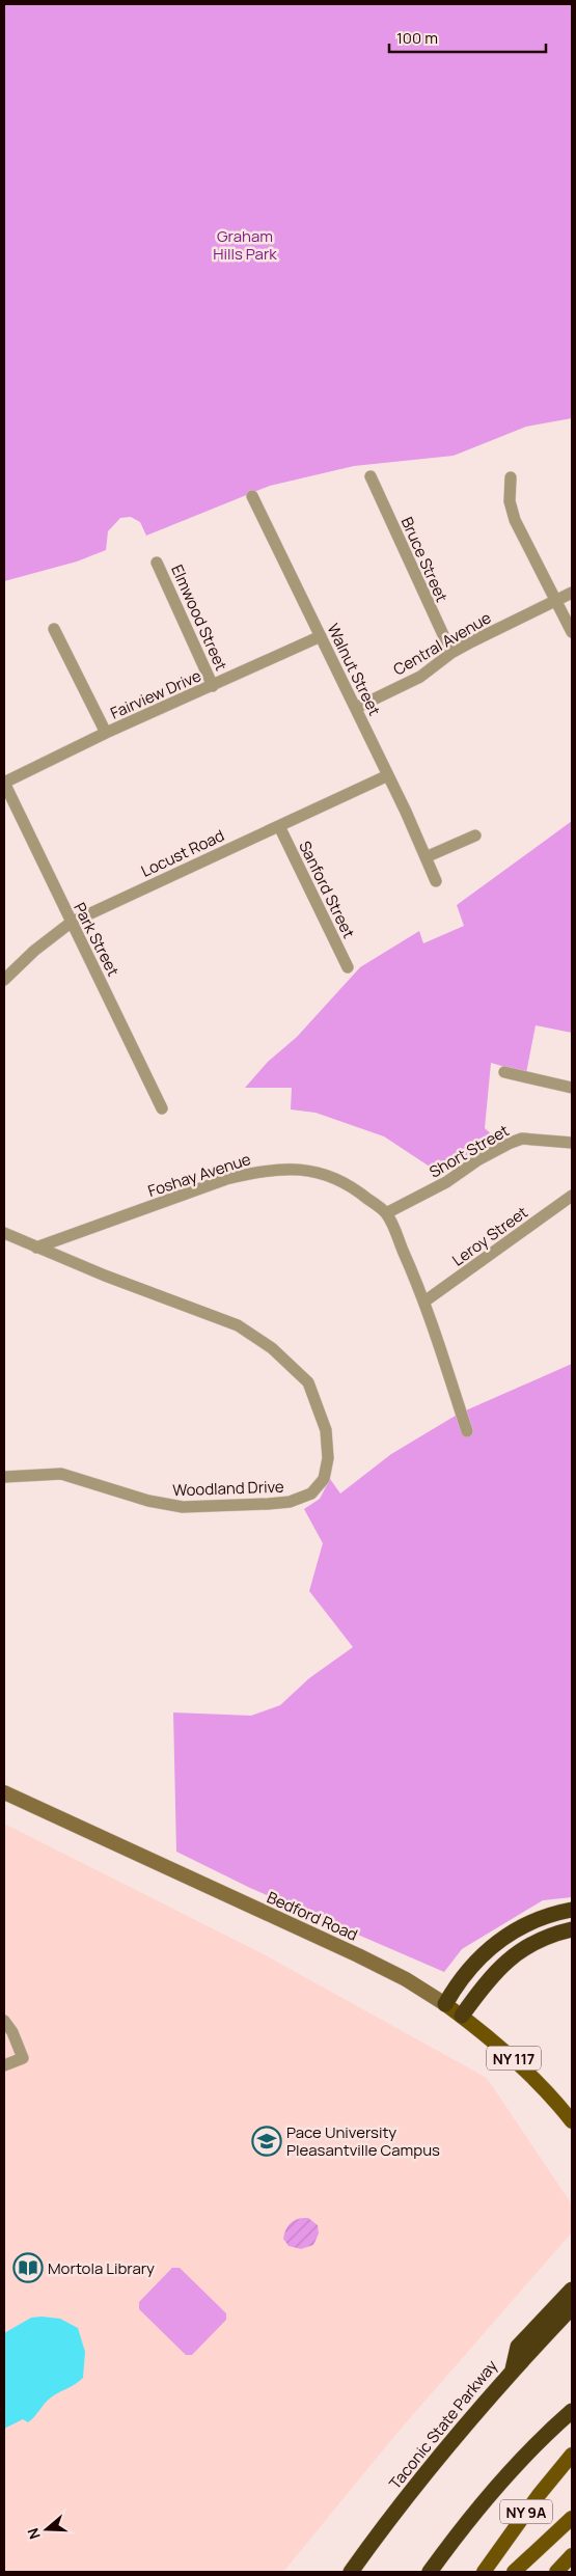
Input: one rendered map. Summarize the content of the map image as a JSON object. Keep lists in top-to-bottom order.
{
  "streets": {
    "highway": ["Taconic State Parkway"],
    "main road": ["Bedford Road", "NY 117", "NY 9A"],
    "street": [
      "Bruce Street",
      "Elmwood Street",
      "Central Avenue",
      "Walnut Street",
      "Fairview Drive",
      "Locust Road",
      "Sanford Street",
      "Park Street",
      "Short Street",
      "Foshay Avenue",
      "Leroy Street",
      "Woodland Drive"
    ]
  },
  "crossings": [
    ["Bruce Street", "Central Avenue"],
    ["Elmwood Street", "Fairview Drive"],
    ["Central Avenue", "Walnut Street"],
    ["Walnut Street", "Fairview Drive"],
    ["Walnut Street", "Locust Road"],
    ["Fairview Drive", "Park Street"],
    ["Locust Road", "Sanford Street"],
    ["Locust Road", "Park Street"],
    ["Short Street", "Foshay Avenue"],
    ["Foshay Avenue", "Leroy Street"],
    ["Foshay Avenue", "Woodland Drive"]
  ],
  "parks": ["Graham Hills Park"],
  "places": {
    "school or university": ["Pace University Pleasantville Campus"],
    "library": ["Mortola Library"]
  },
  "scale_bar": "100 m",
  "north": "left"
}
